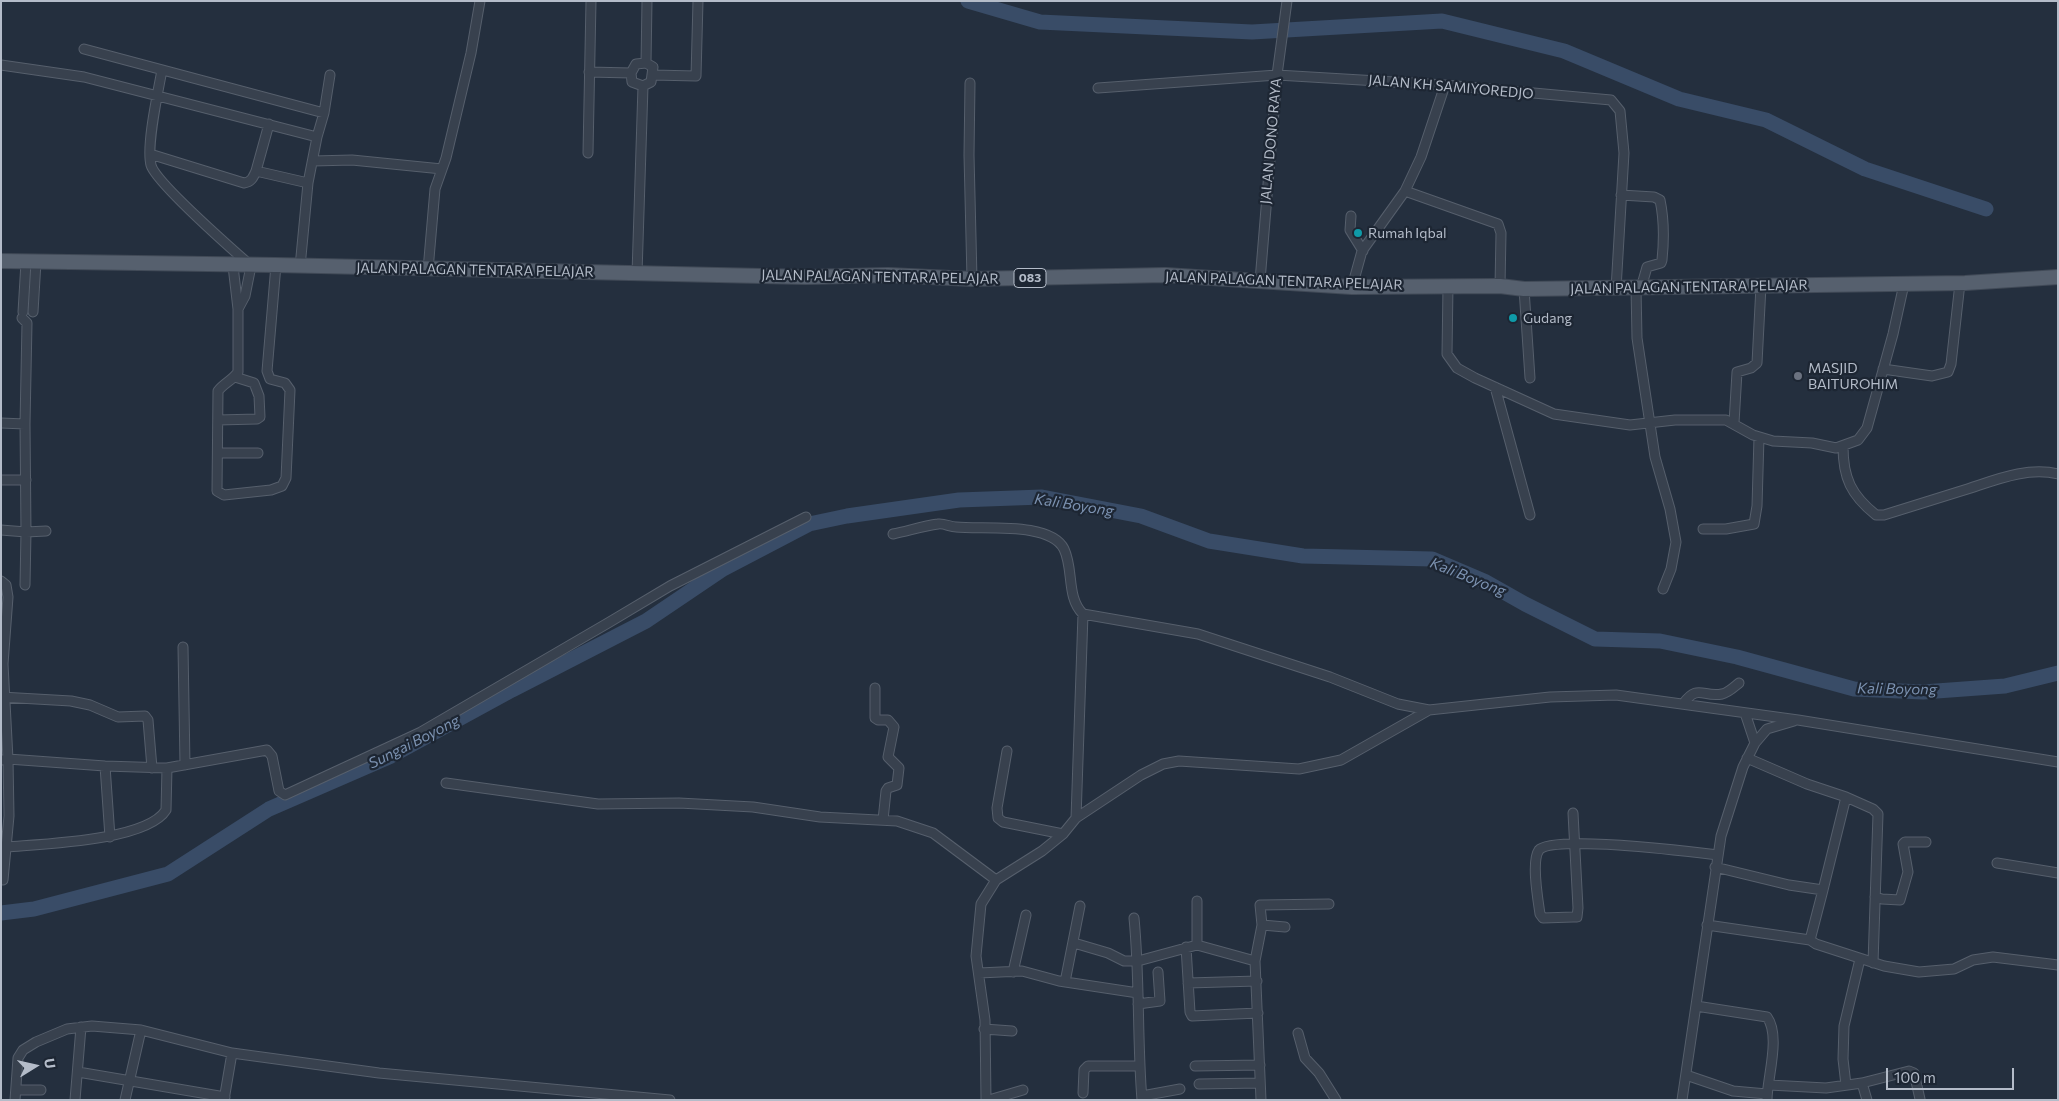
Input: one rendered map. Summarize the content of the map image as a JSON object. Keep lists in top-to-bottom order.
{
  "streets": {
    "main road": ["JALAN PALAGAN TENTARA PELAJAR", "083"],
    "street": ["JALAN KH SAMIYOREDJO", "JALAN DONO RAYA"]
  },
  "crossings": [
    ["JALAN KH SAMIYOREDJO", "JALAN DONO RAYA"],
    ["JALAN KH SAMIYOREDJO", "JALAN PALAGAN TENTARA PELAJAR"],
    ["JALAN DONO RAYA", "JALAN PALAGAN TENTARA PELAJAR"]
  ],
  "water": ["Kali Boyong", "Sungai Boyong"],
  "places": ["Rumah Iqbal", "Gudang", "MASJID BAITUROHIM"],
  "scale_bar": "100 m",
  "north": "right"
}
